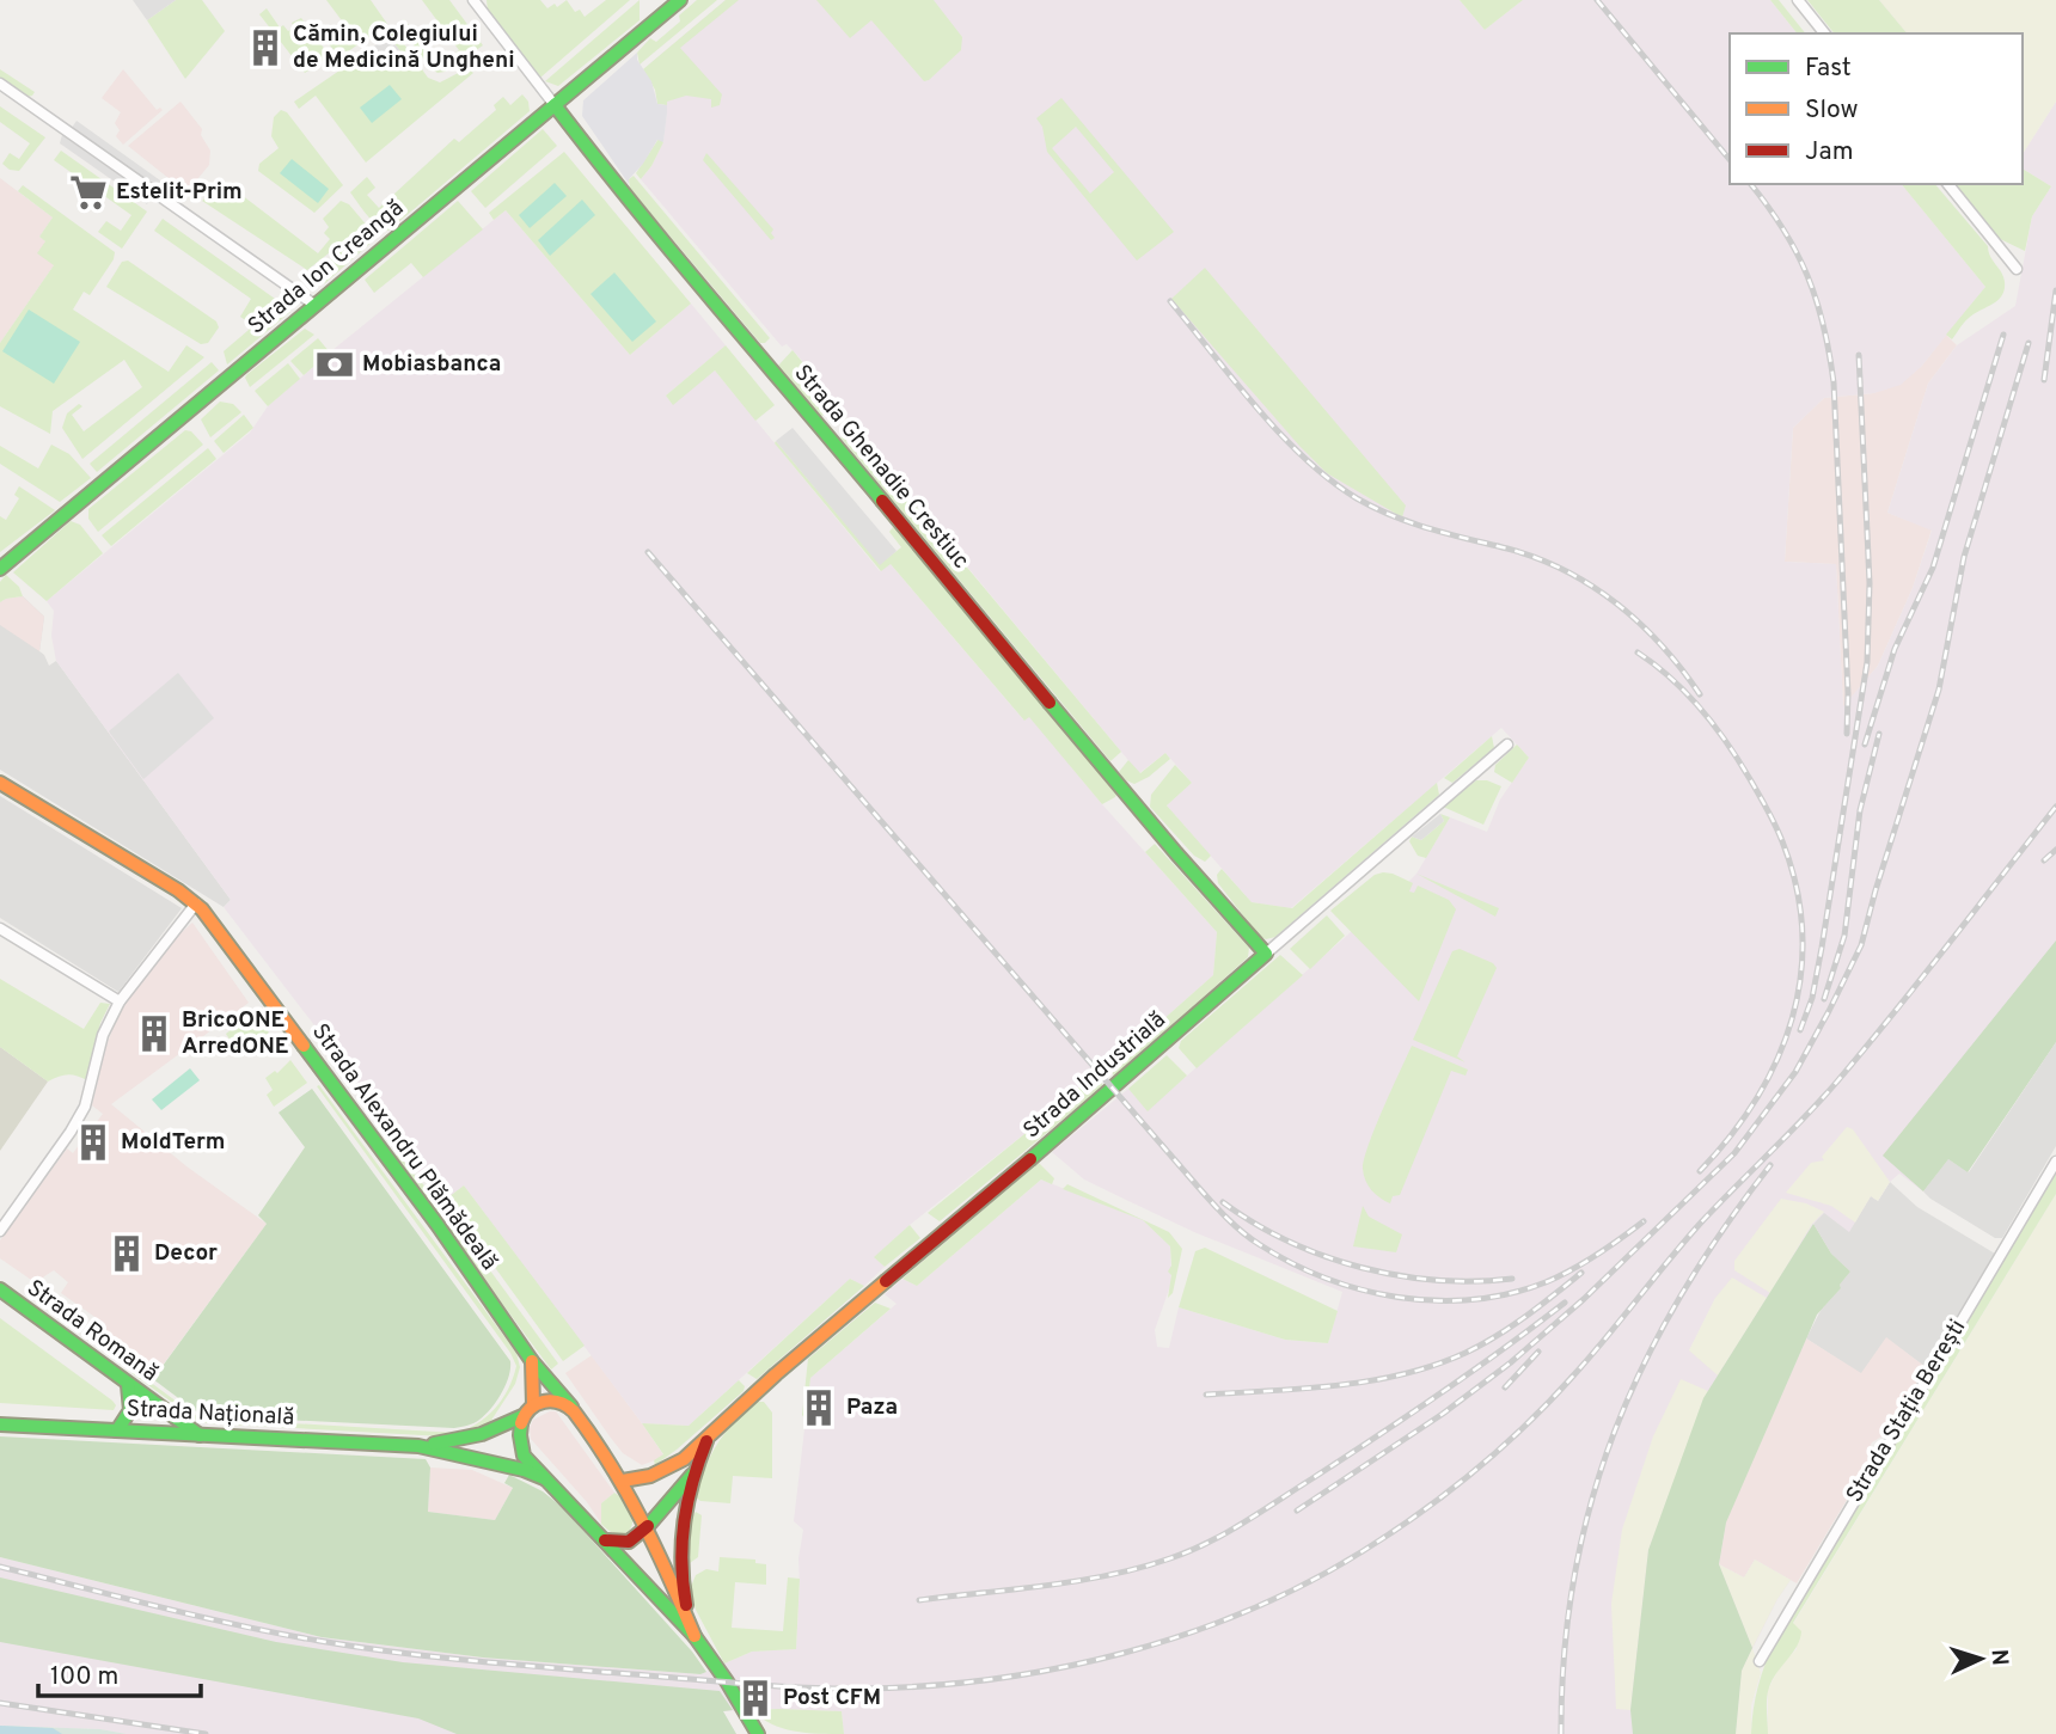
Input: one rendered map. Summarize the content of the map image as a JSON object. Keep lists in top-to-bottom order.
{
  "streets": {
    "street": [
      "Strada Ion Creangă",
      "Strada Ghenadie Crestiuc",
      "Strada Industrială",
      "Strada Alexandru Plămădeală",
      "Strada Romană",
      "Strada Stația Berești",
      "Strada Națională"
    ]
  },
  "crossings": [
    ["Strada Ion Creangă", "Strada Ghenadie Crestiuc"],
    ["Strada Ghenadie Crestiuc", "Strada Industrială"],
    ["Strada Industrială", "Strada Națională"],
    ["Strada Alexandru Plămădeală", "Strada Națională"],
    ["Strada Romană", "Strada Națională"]
  ],
  "places": {
    "building": [
      "Cămin, Colegiului de Medicină Ungheni",
      "BricoONE ArredONE",
      "MoldTerm",
      "Decor",
      "Paza",
      "Post CFM"
    ],
    "supermarket": ["Estelit-Prim"],
    "bank": ["Mobiasbanca"]
  },
  "legend": ["Fast", "Slow", "Jam"],
  "scale_bar": "100 m",
  "north": "right"
}
